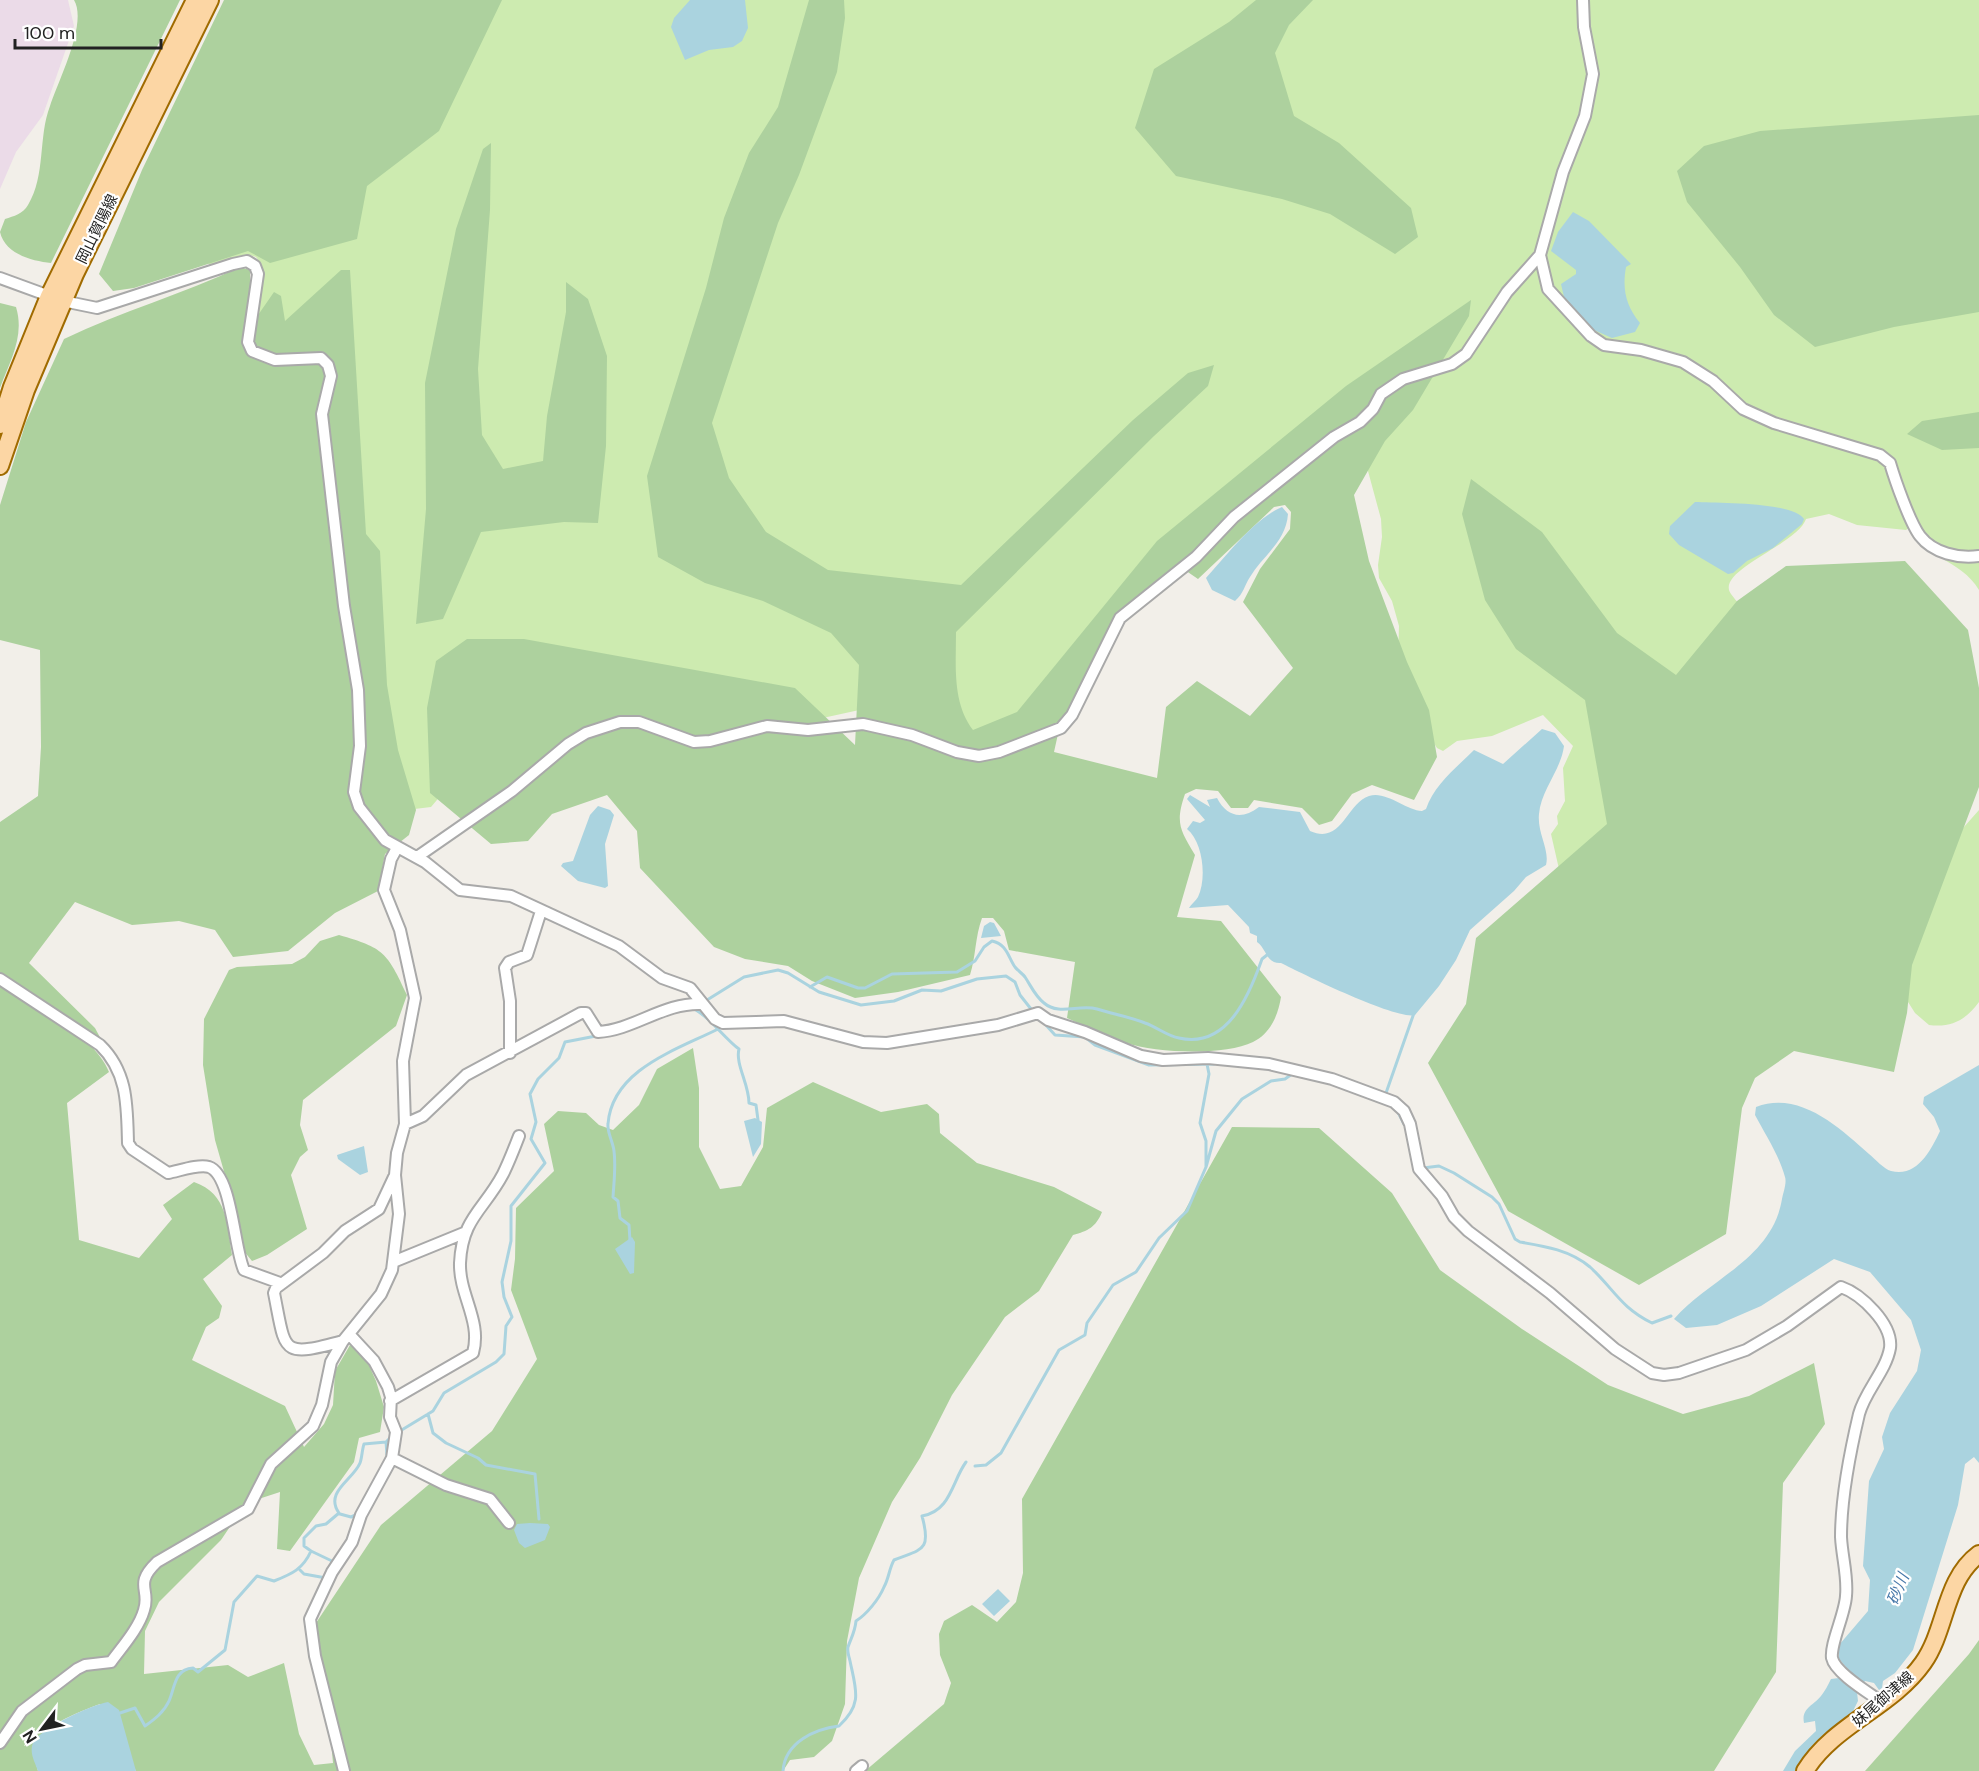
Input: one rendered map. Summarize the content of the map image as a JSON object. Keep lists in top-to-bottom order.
{
  "streets": {
    "main road": ["岡山賀陽線", "妹尾御津線"]
  },
  "water": ["砂川"],
  "scale_bar": "100 m",
  "north": "bottom left"
}
